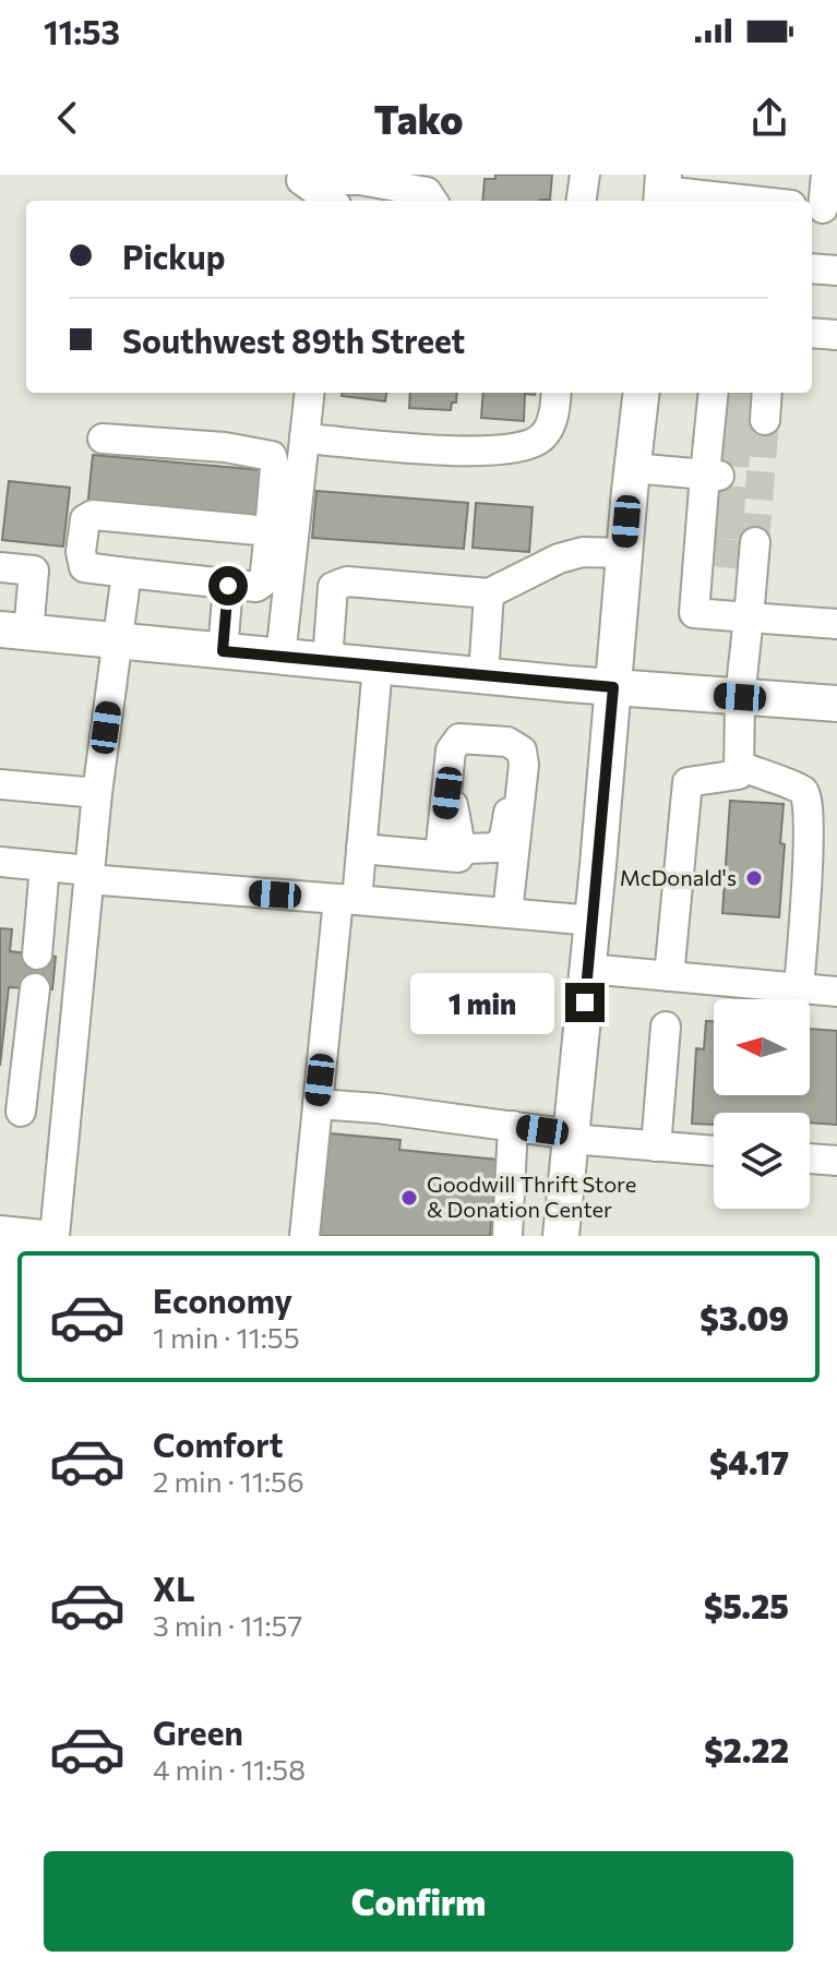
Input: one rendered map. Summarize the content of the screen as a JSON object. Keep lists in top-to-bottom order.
{
  "places": ["McDonald's", "Goodwill Thrift Store & Donation Center"],
  "north": "left",
  "page": {
    "status": "11:53",
    "header": "Tako",
    "banner": ["Pickup", "Southwest 89th Street"],
    "bubble": "1 min",
    "list": [
      {
        "name": "Economy",
        "note": "1 min · 11:55",
        "value": "$3.09"
      },
      {
        "name": "Comfort",
        "note": "2 min · 11:56",
        "value": "$4.17"
      },
      {
        "name": "XL",
        "note": "3 min · 11:57",
        "value": "$5.25"
      },
      {
        "name": "Green",
        "note": "4 min · 11:58",
        "value": "$2.22"
      }
    ],
    "buttons": "Confirm"
  }
}
